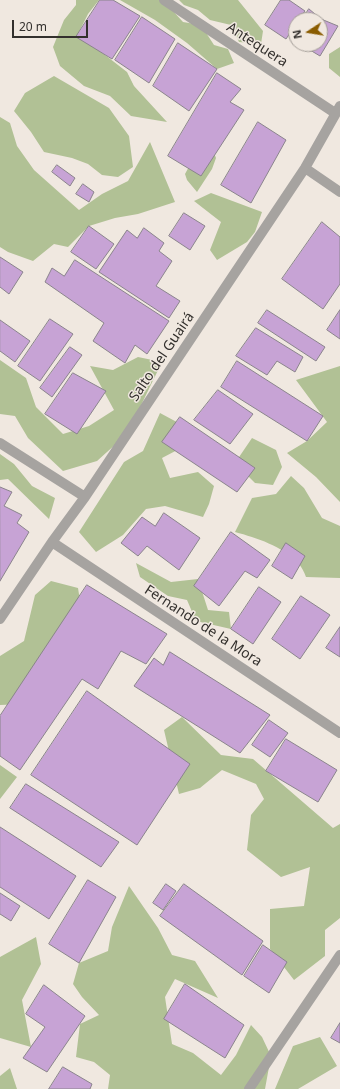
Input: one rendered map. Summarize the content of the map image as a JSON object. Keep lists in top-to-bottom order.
{
  "streets": {
    "street": ["Antequera", "Salto del Guairá", "Fernando de la Mora"]
  },
  "crossings": [
    ["Antequera", "Salto del Guairá"],
    ["Salto del Guairá", "Fernando de la Mora"]
  ],
  "scale_bar": "20 m",
  "north": "left"
}
